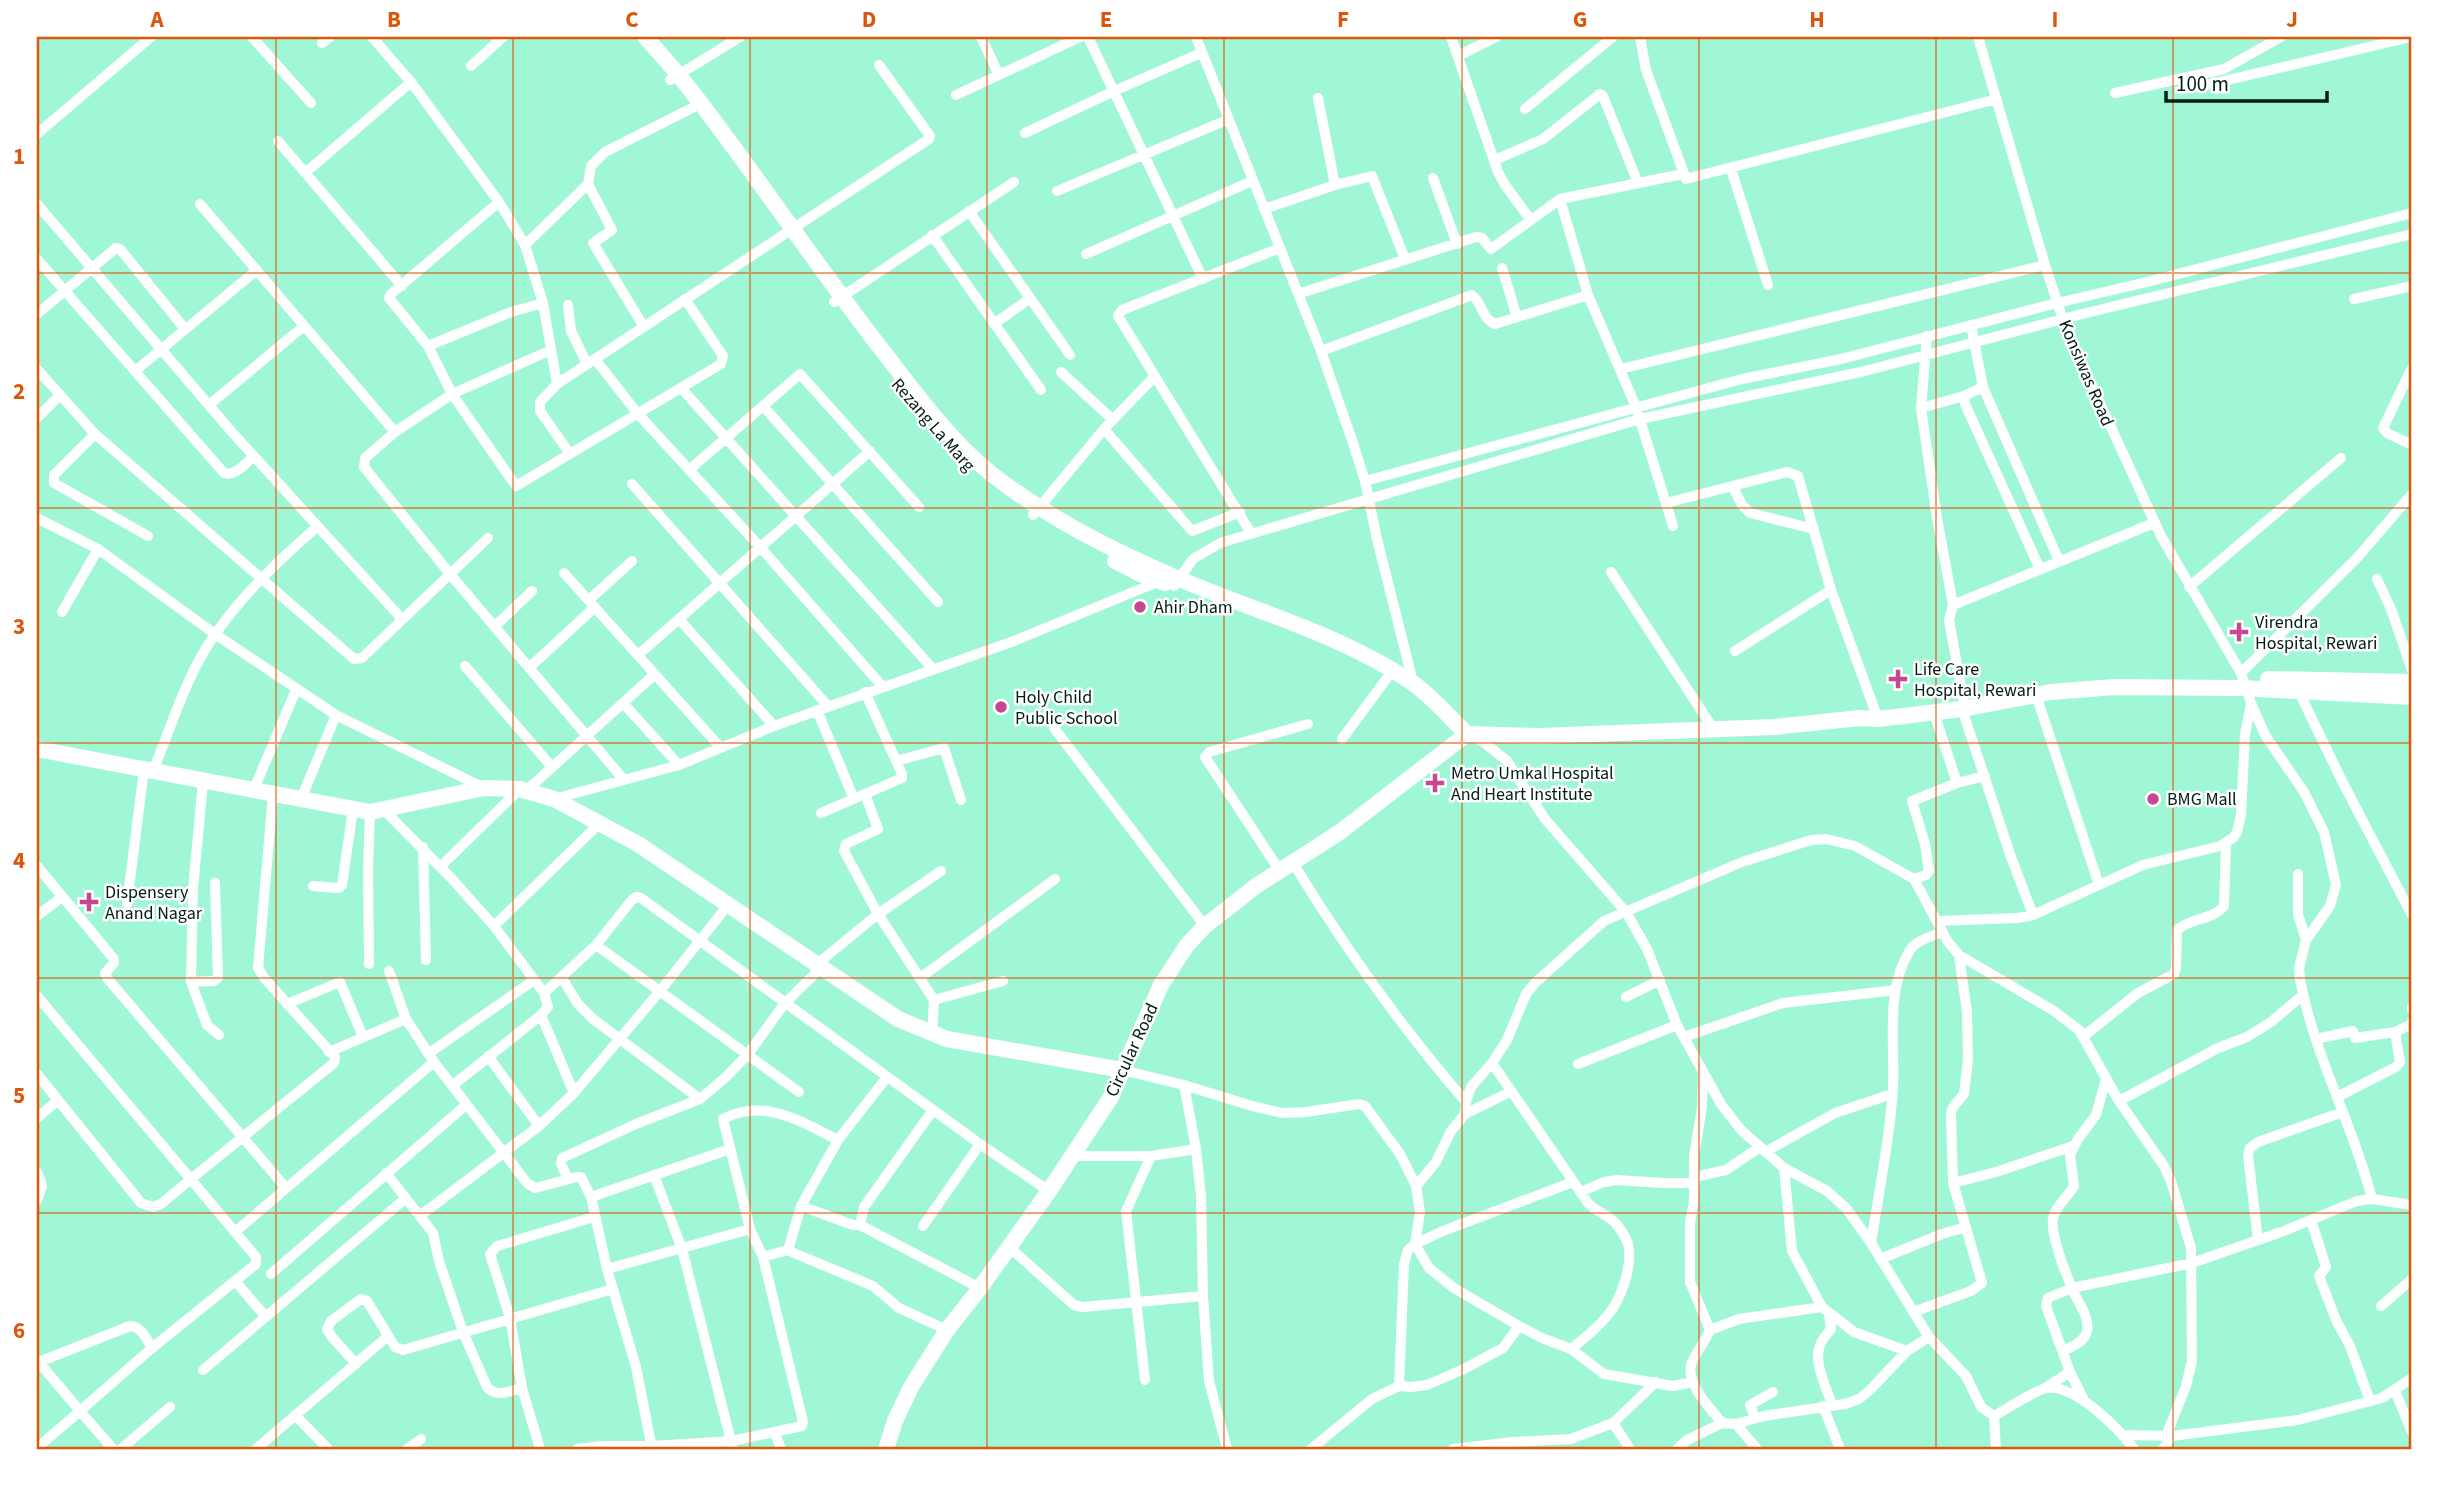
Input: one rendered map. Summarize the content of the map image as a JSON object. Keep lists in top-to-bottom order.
{
  "streets": {
    "main road": ["Rezang La Marg", "Circular Road"],
    "street": ["Konsiwas Road"]
  },
  "crossings": [
    ["Rezang La Marg", "Circular Road"]
  ],
  "places": {
    "other": ["Ahir Dham", "Holy Child Public School", "BMG Mall"],
    "health": [
      "Virendra Hospital, Rewari",
      "Life Care Hospital, Rewari",
      "Metro Umkal Hospital And Heart Institute",
      "Dispensery Anand Nagar"
    ]
  },
  "scale_bar": "100 m",
  "grid": {
    "columns": [
      "A",
      "B",
      "C",
      "D",
      "E",
      "F",
      "G",
      "H",
      "I",
      "J"
    ],
    "rows": [
      "1",
      "2",
      "3",
      "4",
      "5",
      "6"
    ]
  }
}
